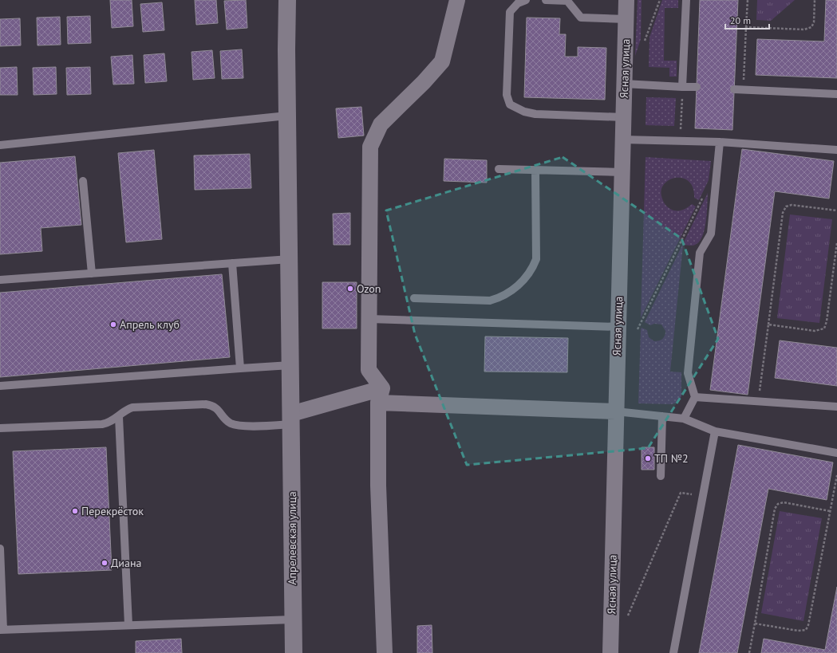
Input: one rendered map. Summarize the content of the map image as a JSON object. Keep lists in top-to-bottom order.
{
  "streets": {
    "street": ["Ясная улица", "Апрелевская улица"]
  },
  "places": [
    "Ozon",
    "Апрель клуб",
    "ТП №2",
    "Перекрёсток",
    "Диана"
  ],
  "scale_bar": "20 m"
}
